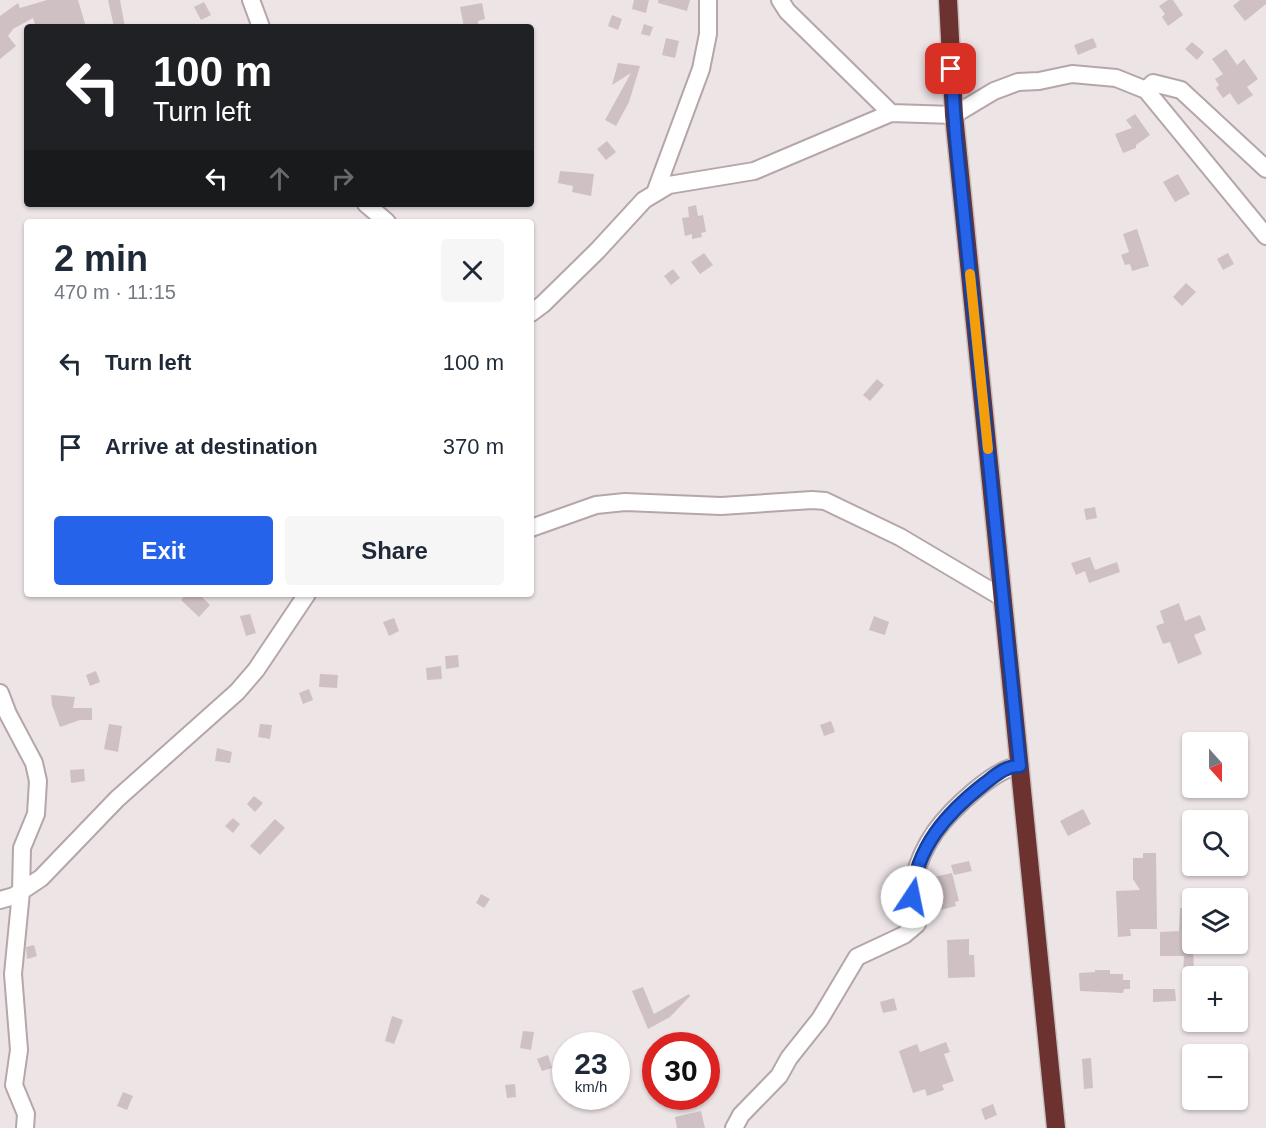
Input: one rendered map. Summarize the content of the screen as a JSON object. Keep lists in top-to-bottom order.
{
  "north": "bottom",
  "page": {
    "turn": ["100 m", "Turn left"],
    "heading": ["2 min", "470 m · 11:15"],
    "list": [
      {
        "name": "Turn left",
        "value": "100 m"
      },
      {
        "name": "Arrive at destination",
        "value": "370 m"
      }
    ],
    "buttons": ["Exit", "Share"],
    "map_buttons": ["+", "−"],
    "speed": "23 km/h",
    "limit": "30"
  }
}
